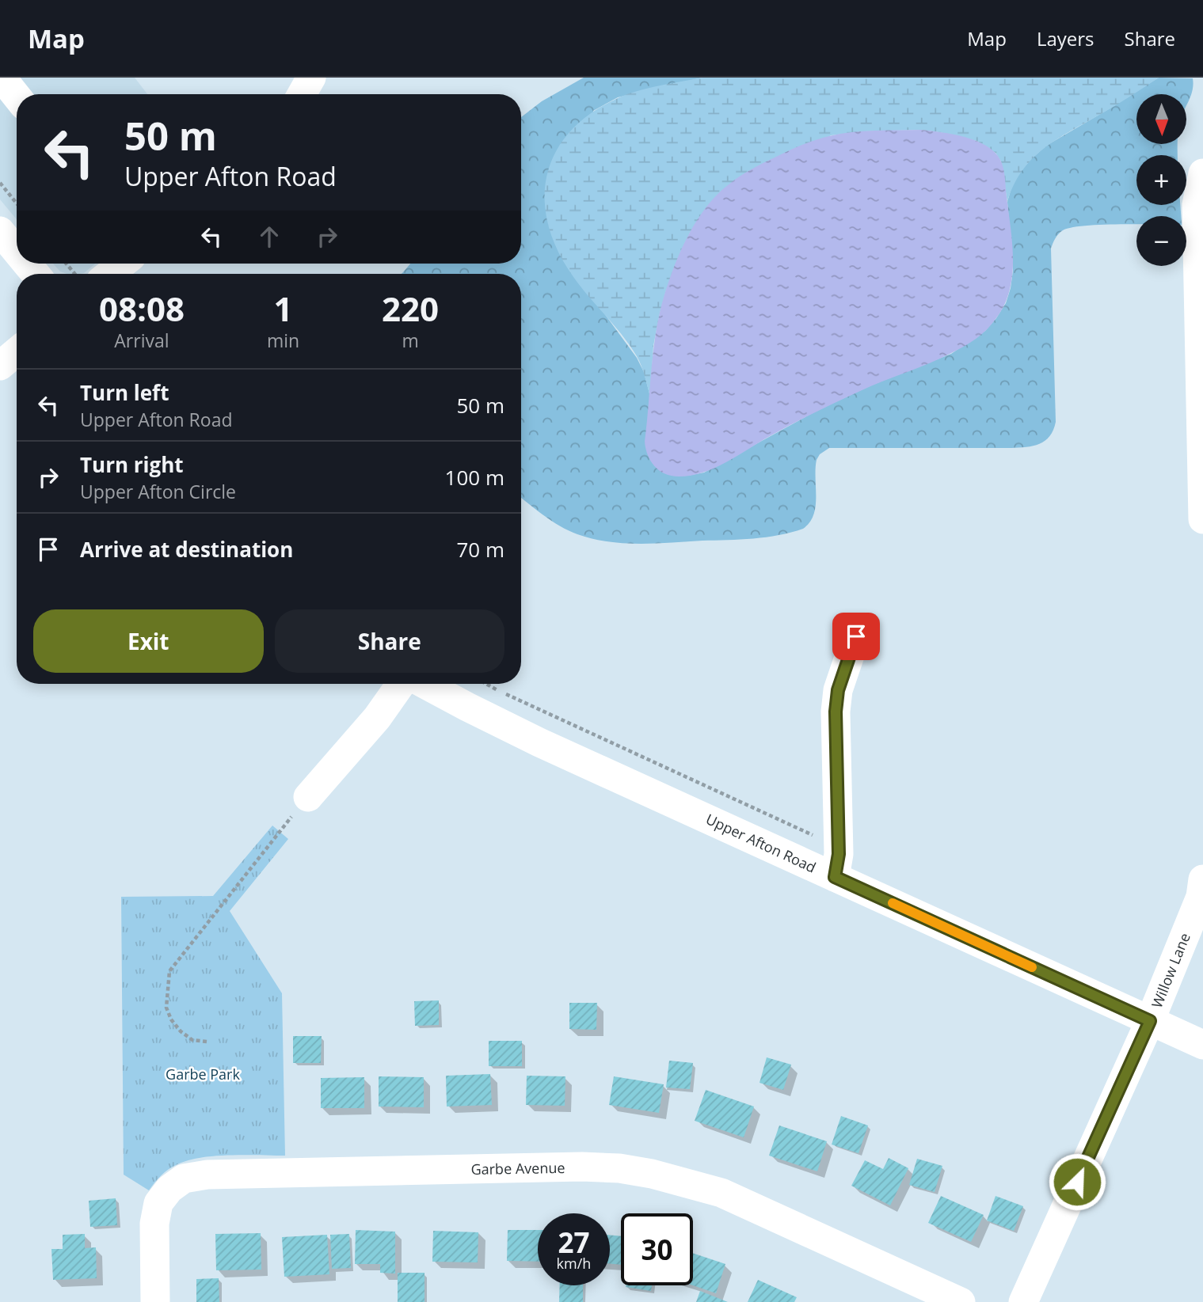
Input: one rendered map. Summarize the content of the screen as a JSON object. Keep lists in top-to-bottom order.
{
  "streets": {
    "street": ["Upper Afton Road", "Willow Lane", "Garbe Avenue"]
  },
  "crossings": [
    ["Upper Afton Road", "Willow Lane"]
  ],
  "parks": ["Garbe Park"],
  "north": "bottom",
  "page": {
    "header": "Map",
    "nav": ["Map", "Layers", "Share"],
    "map_buttons": ["+", "−"],
    "turn": ["50 m", "Upper Afton Road"],
    "eta": [
      "08:08",
      "Arrival",
      "1",
      "min",
      "220",
      "m"
    ],
    "list": [
      {
        "name": "Turn left",
        "note": "Upper Afton Road",
        "value": "50 m"
      },
      {
        "name": "Turn right",
        "note": "Upper Afton Circle",
        "value": "100 m"
      },
      {
        "name": "Arrive at destination",
        "value": "70 m"
      }
    ],
    "buttons": ["Exit", "Share"],
    "speed": "27 km/h",
    "limit": "30"
  }
}
